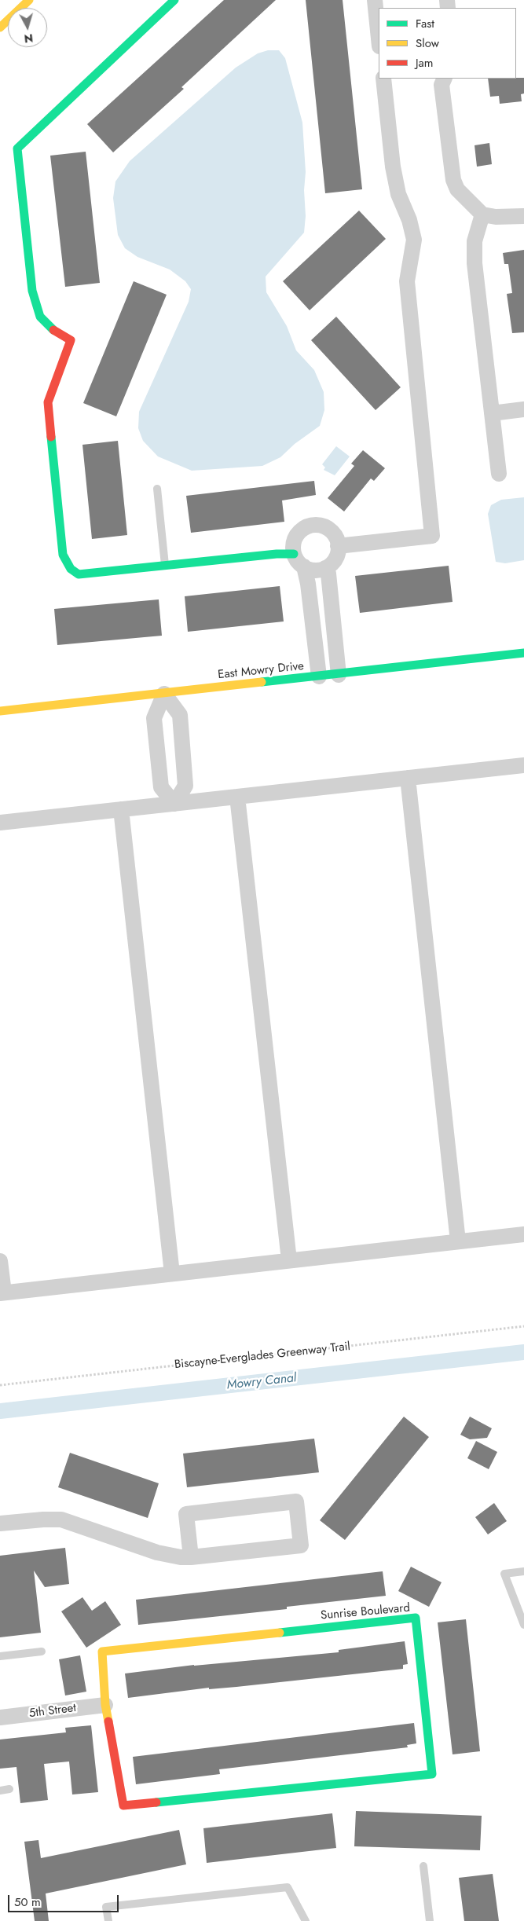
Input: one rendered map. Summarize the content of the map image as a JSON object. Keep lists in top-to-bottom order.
{
  "streets": {
    "main road": ["East Mowry Drive", "Sunrise Boulevard"],
    "street": ["5th Street"],
    "path": ["Biscayne-Everglades Greenway Trail"]
  },
  "crossings": [
    ["Sunrise Boulevard", "5th Street"]
  ],
  "water": ["Mowry Canal"],
  "legend": ["Fast", "Slow", "Jam"],
  "scale_bar": "50 m",
  "north": "bottom"
}
